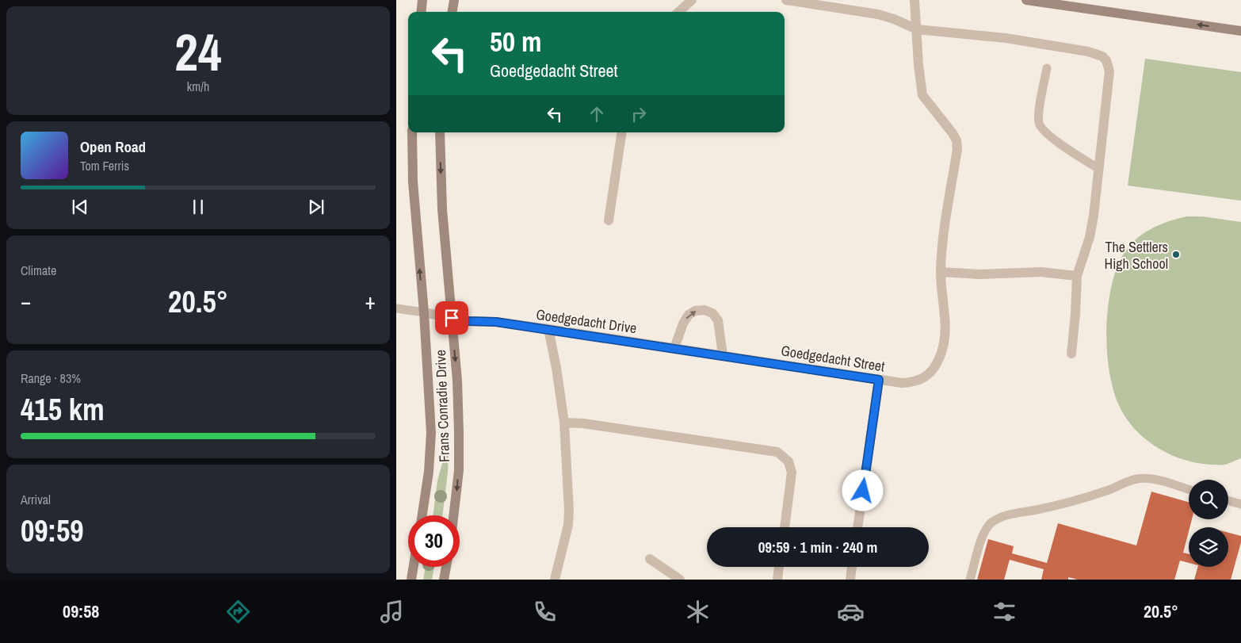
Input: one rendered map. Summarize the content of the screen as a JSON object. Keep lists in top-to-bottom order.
{
  "streets": {
    "main road": ["Frans Conradie Drive"],
    "street": ["Goedgedacht Drive", "Goedgedacht Street"]
  },
  "crossings": [
    ["Goedgedacht Drive", "Goedgedacht Street"],
    ["Goedgedacht Drive", "Frans Conradie Drive"]
  ],
  "places": ["The Settlers High School"],
  "page": {
    "tile": [
      ["24", "km/h"],
      "Climate",
      ["Range · 83%", "415 km"],
      ["Arrival", "09:59"]
    ],
    "turn": ["50 m", "Goedgedacht Street"],
    "song": ["Open Road", "Tom Ferris"],
    "heat": ["−", "20.5°", "+"],
    "limit": "30",
    "trip": "09:59 · 1 min · 240 m",
    "tabs": ["09:58", "20.5°"]
  }
}
